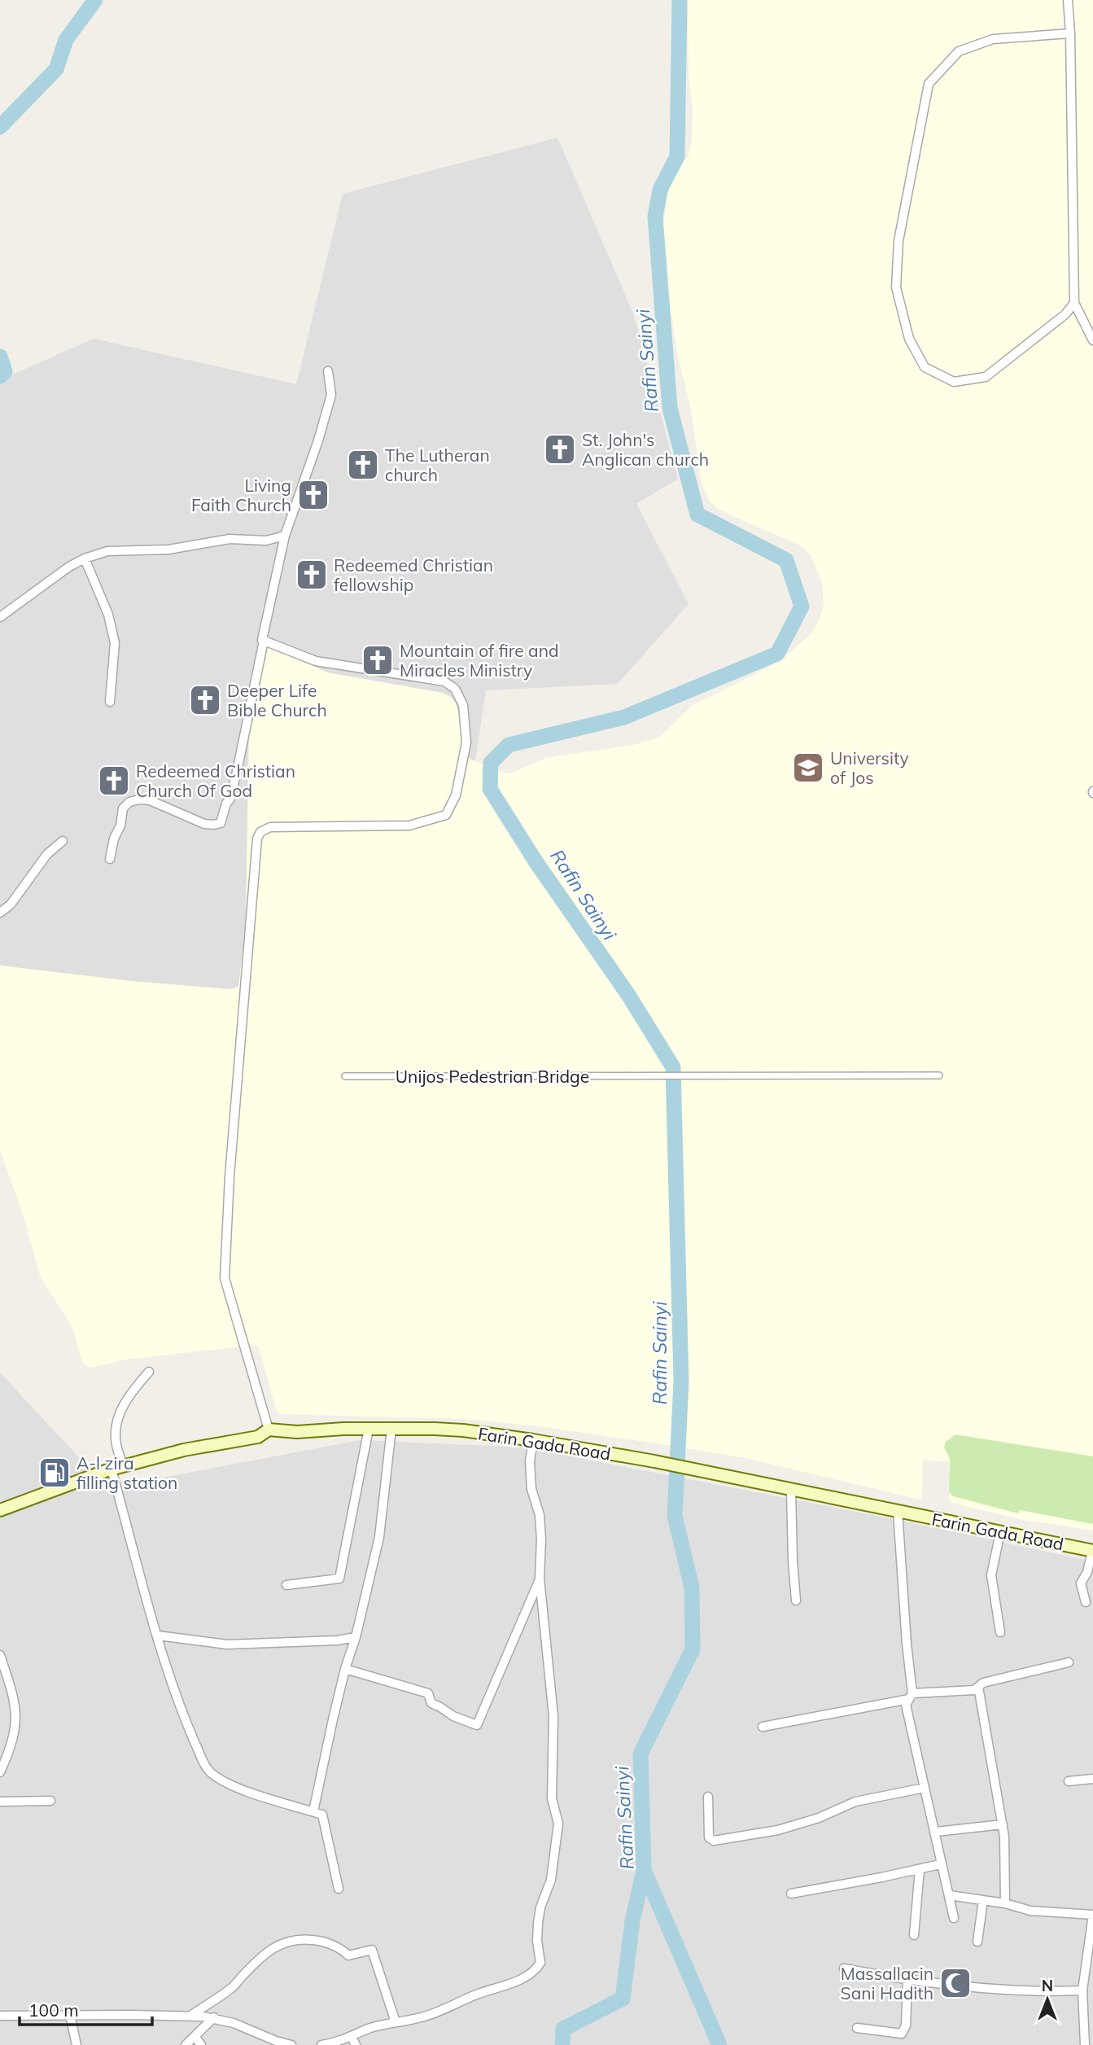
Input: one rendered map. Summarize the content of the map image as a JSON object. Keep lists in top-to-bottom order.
{
  "streets": {
    "main road": ["Farin Gada Road"],
    "street": ["Unijos Pedestrian Bridge"]
  },
  "water": ["Rafin Sainyi"],
  "places": {
    "church": [
      "St. John's Anglican church",
      "The Lutheran church",
      "Living Faith Church",
      "Redeemed Christian fellowship",
      "Mountain of fire and Miracles Ministry",
      "Deeper Life Bible Church",
      "Redeemed Christian Church Of God"
    ],
    "school or university": ["University of Jos"],
    "fuel station": ["A-l zira filling station"],
    "mosque": ["Massallacin Sani Hadith"]
  },
  "scale_bar": "100 m",
  "north": "top"
}
